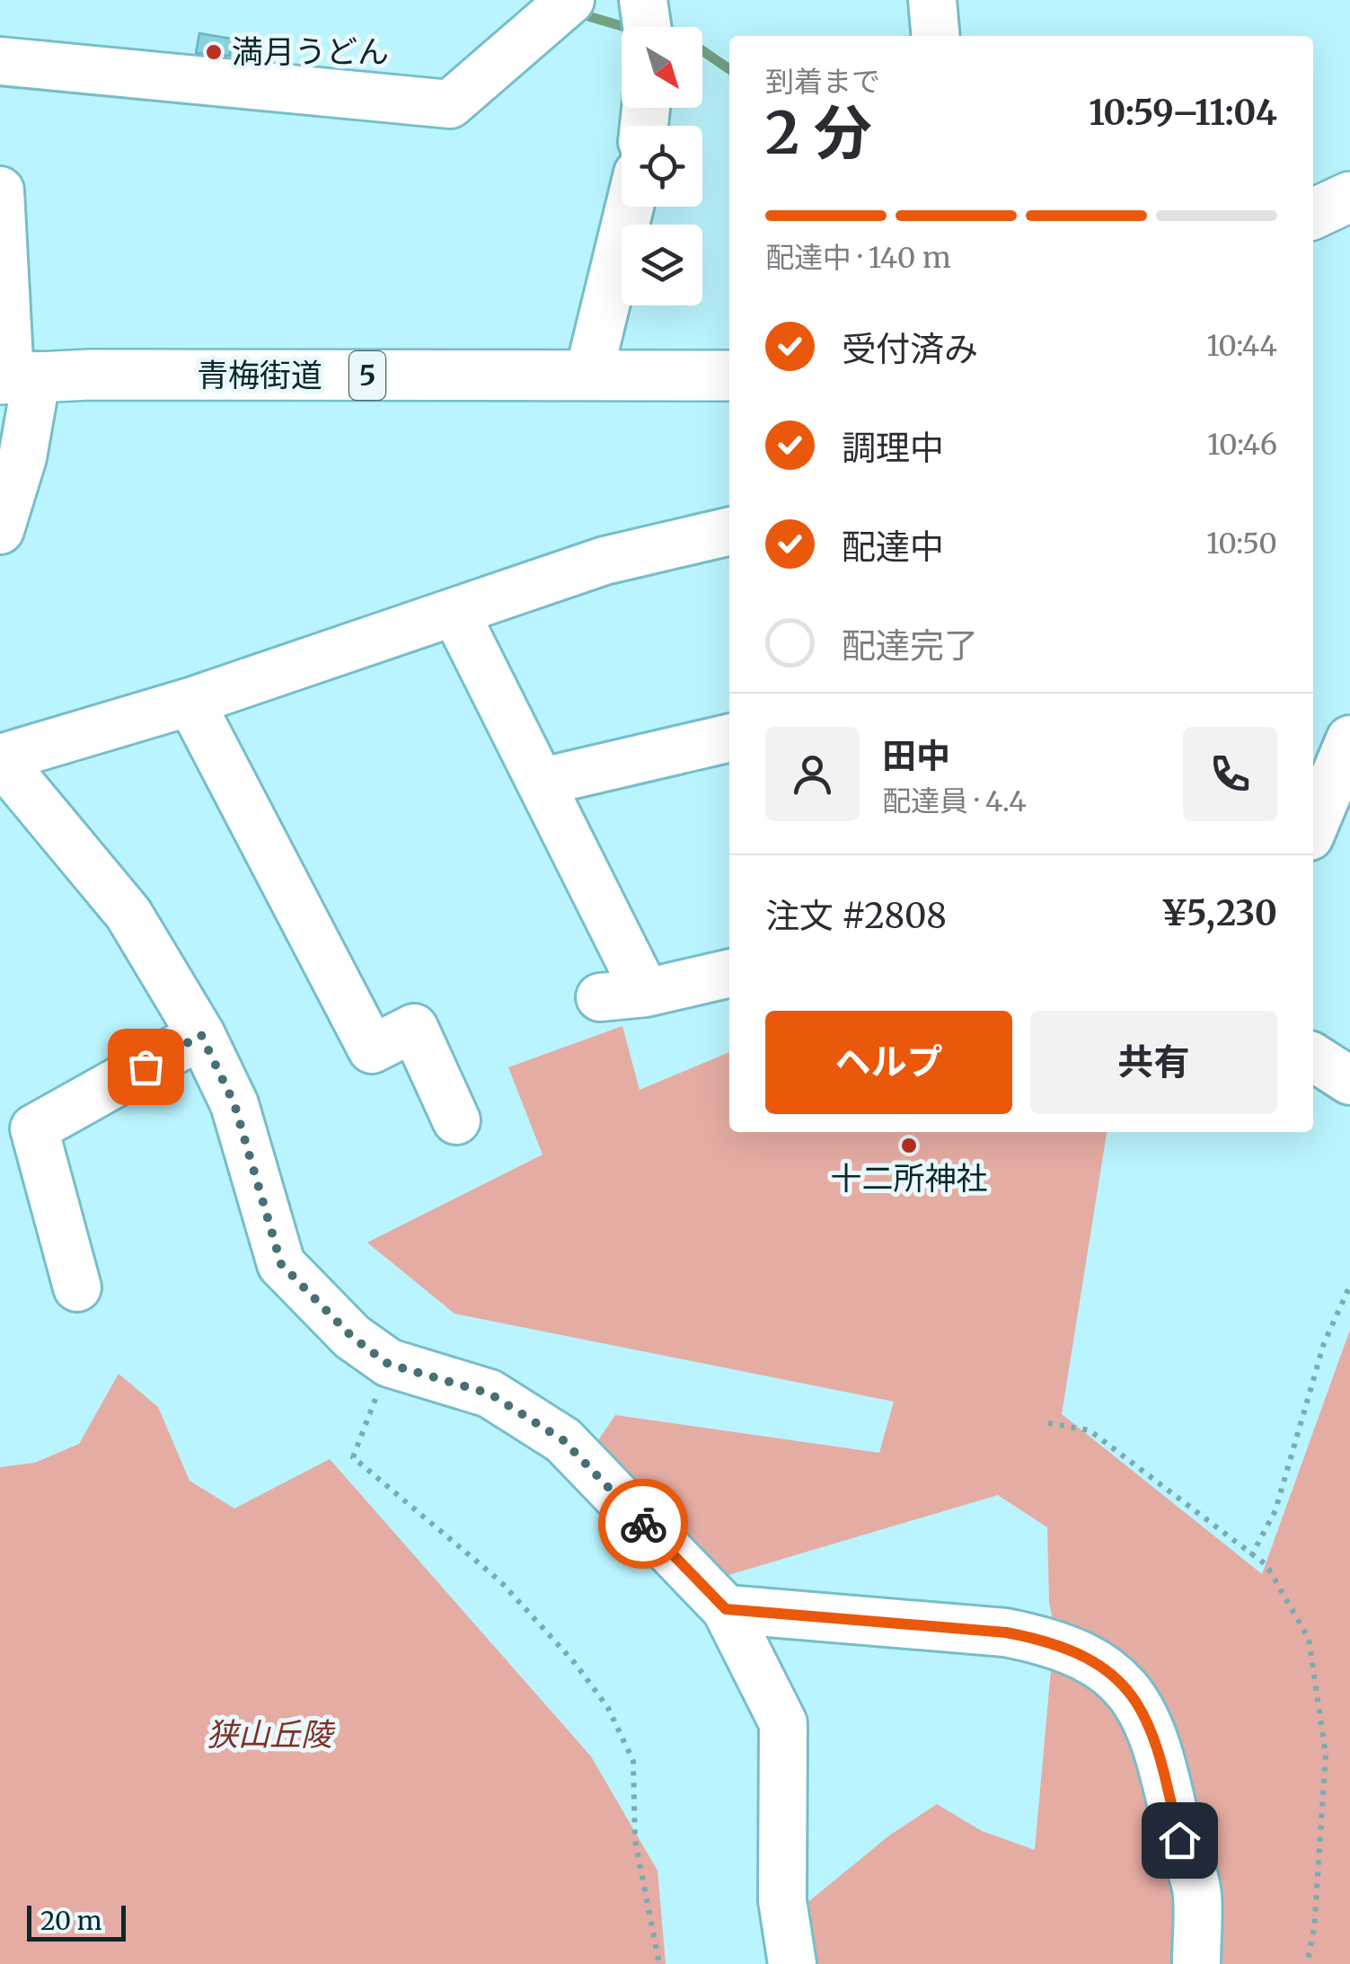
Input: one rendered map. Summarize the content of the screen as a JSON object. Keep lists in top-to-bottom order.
{
  "streets": {
    "main road": ["青梅街道", "5"]
  },
  "parks": ["狭山丘陵"],
  "places": ["満月うどん", "十二所神社"],
  "scale_bar": "20 m",
  "north": "bottom right",
  "page": {
    "heading": ["2 分", "到着まで", "10:59–11:04"],
    "panel": [
      "田中",
      "配達員 · 4.4",
      "注文 #2808",
      "¥5,230"
    ],
    "bar": "配達中 · 140 m",
    "list": [
      ["受付済み", "10:44"],
      ["調理中", "10:46"],
      ["配達中", "10:50"],
      "配達完了"
    ],
    "buttons": ["ヘルプ", "共有"],
    "scale": "20 m"
  }
}
